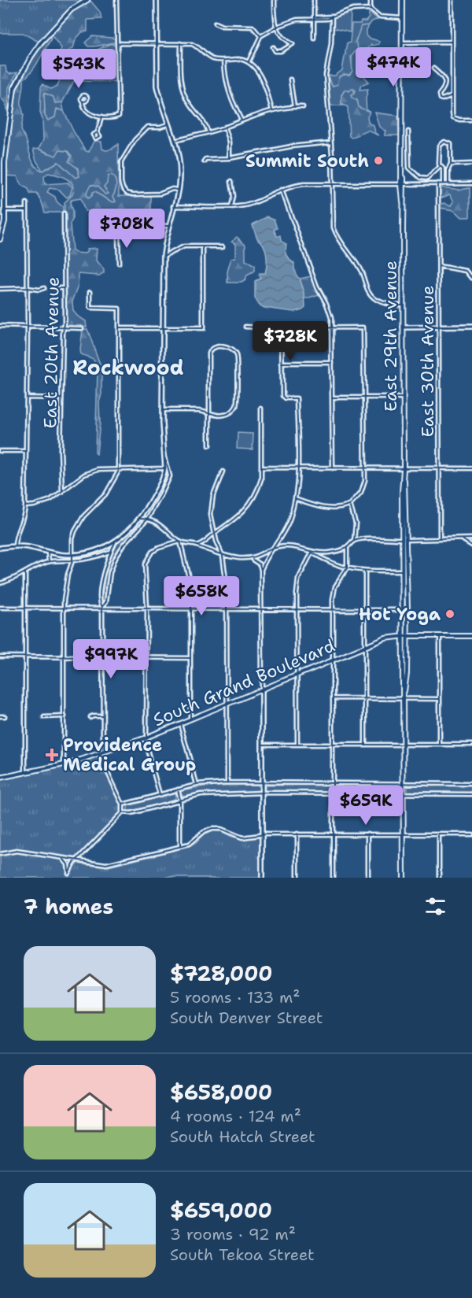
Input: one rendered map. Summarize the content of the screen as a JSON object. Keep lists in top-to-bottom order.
{
  "streets": {
    "main road": ["East 29th Avenue", "South Grand Boulevard"],
    "street": ["East 20th Avenue", "East 30th Avenue"]
  },
  "crossings": [
    ["East 29th Avenue", "South Grand Boulevard"]
  ],
  "districts": ["Rockwood"],
  "places": {
    "other": ["Summit South", "Hot Yoga"],
    "health": ["Providence Medical Group"]
  },
  "page": {
    "price": [
      "$474K",
      "$543K",
      "$708K",
      "$728K",
      "$658K",
      "$997K",
      "$659K"
    ],
    "heading": "7 homes",
    "list": [
      {
        "name": "$728,000",
        "note": "5 rooms · 133 m² · South Denver Street"
      },
      {
        "name": "$658,000",
        "note": "4 rooms · 124 m² · South Hatch Street"
      },
      {
        "name": "$659,000",
        "note": "3 rooms · 92 m² · South Tekoa Street"
      }
    ]
  }
}
